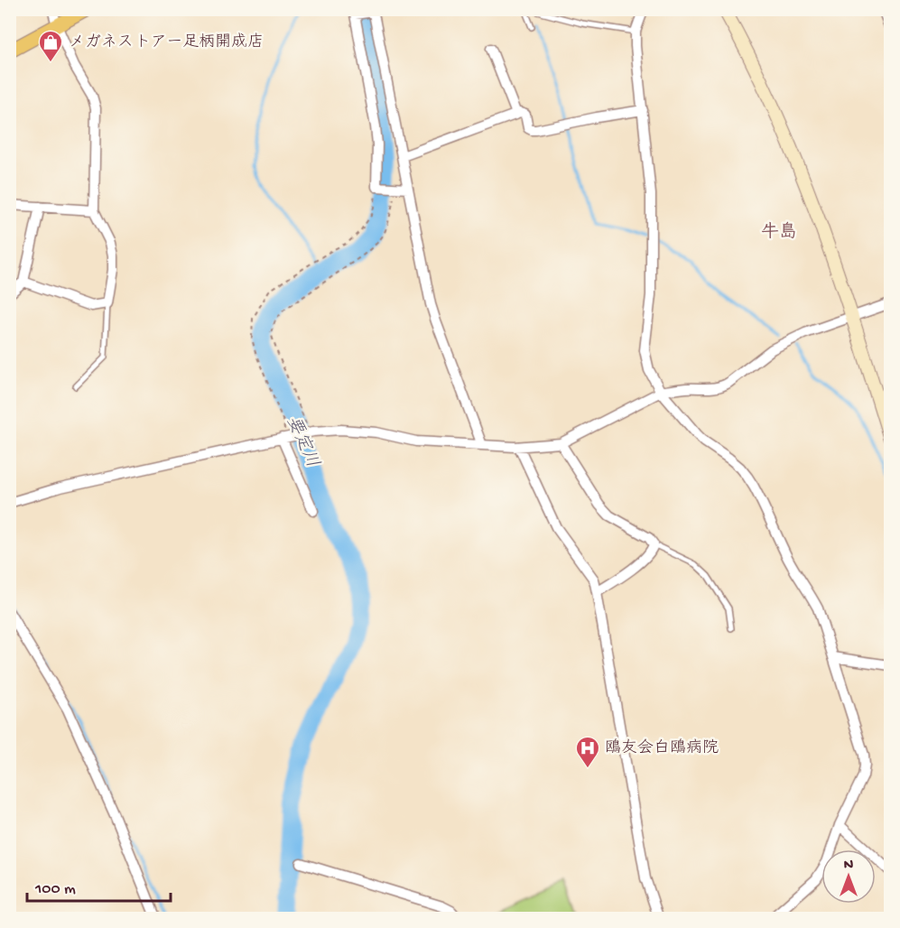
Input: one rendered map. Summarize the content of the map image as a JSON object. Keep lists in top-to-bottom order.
{
  "districts": ["牛島"],
  "water": ["要定川"],
  "places": {
    "shop": ["メガネストアー足柄開成店"],
    "hospital": ["鴎友会白鴎病院"]
  },
  "scale_bar": "100 m",
  "north": "top"
}
